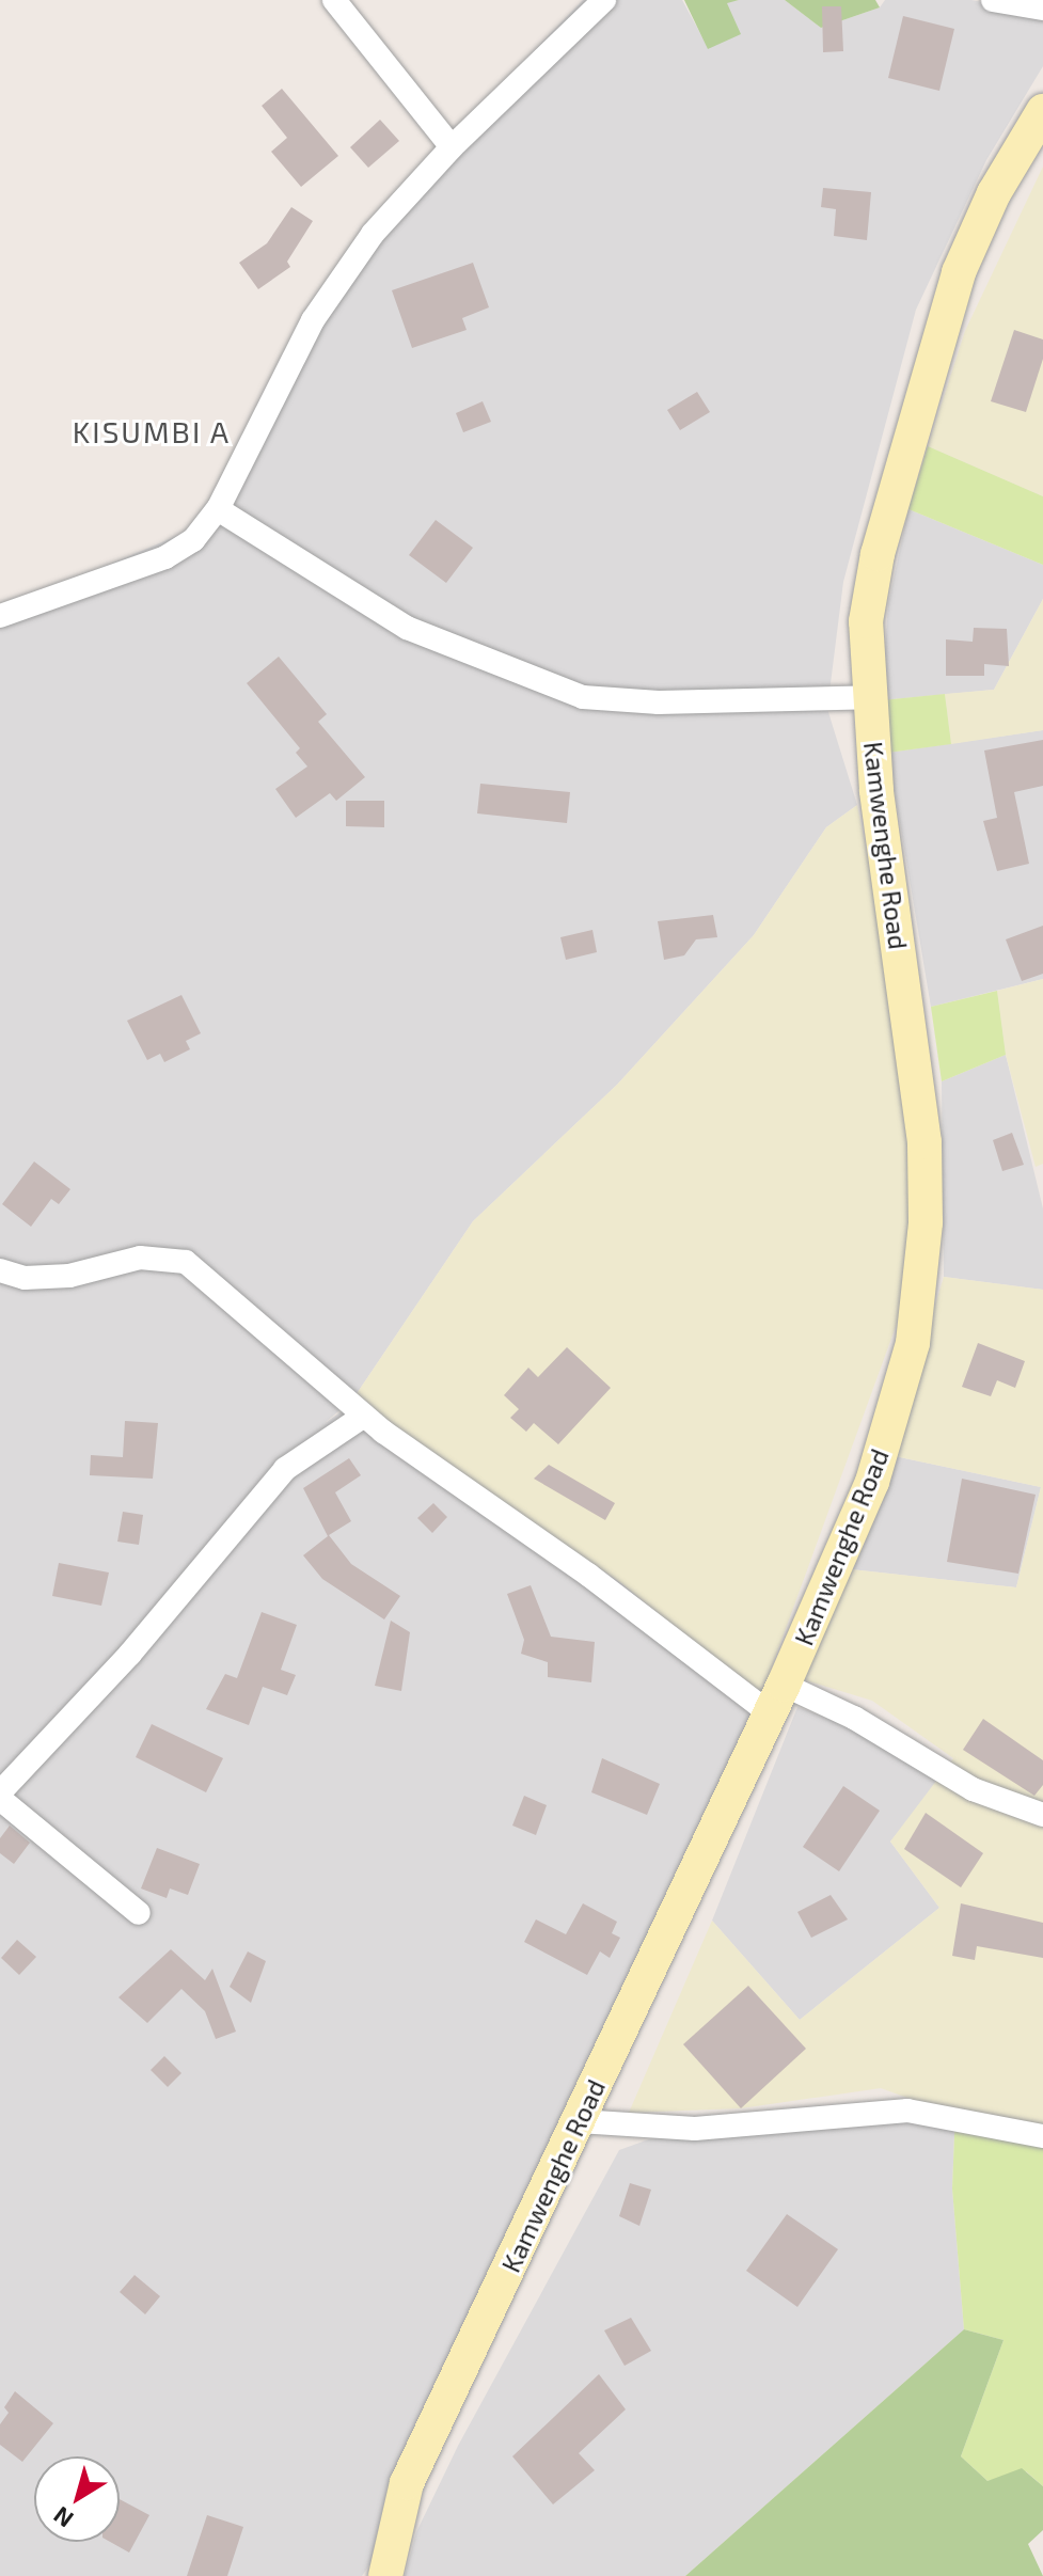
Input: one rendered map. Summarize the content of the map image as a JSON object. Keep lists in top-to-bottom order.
{
  "streets": {
    "main road": ["Kamwenghe Road"]
  },
  "districts": ["KISUMBI A"],
  "north": "bottom left"
}
